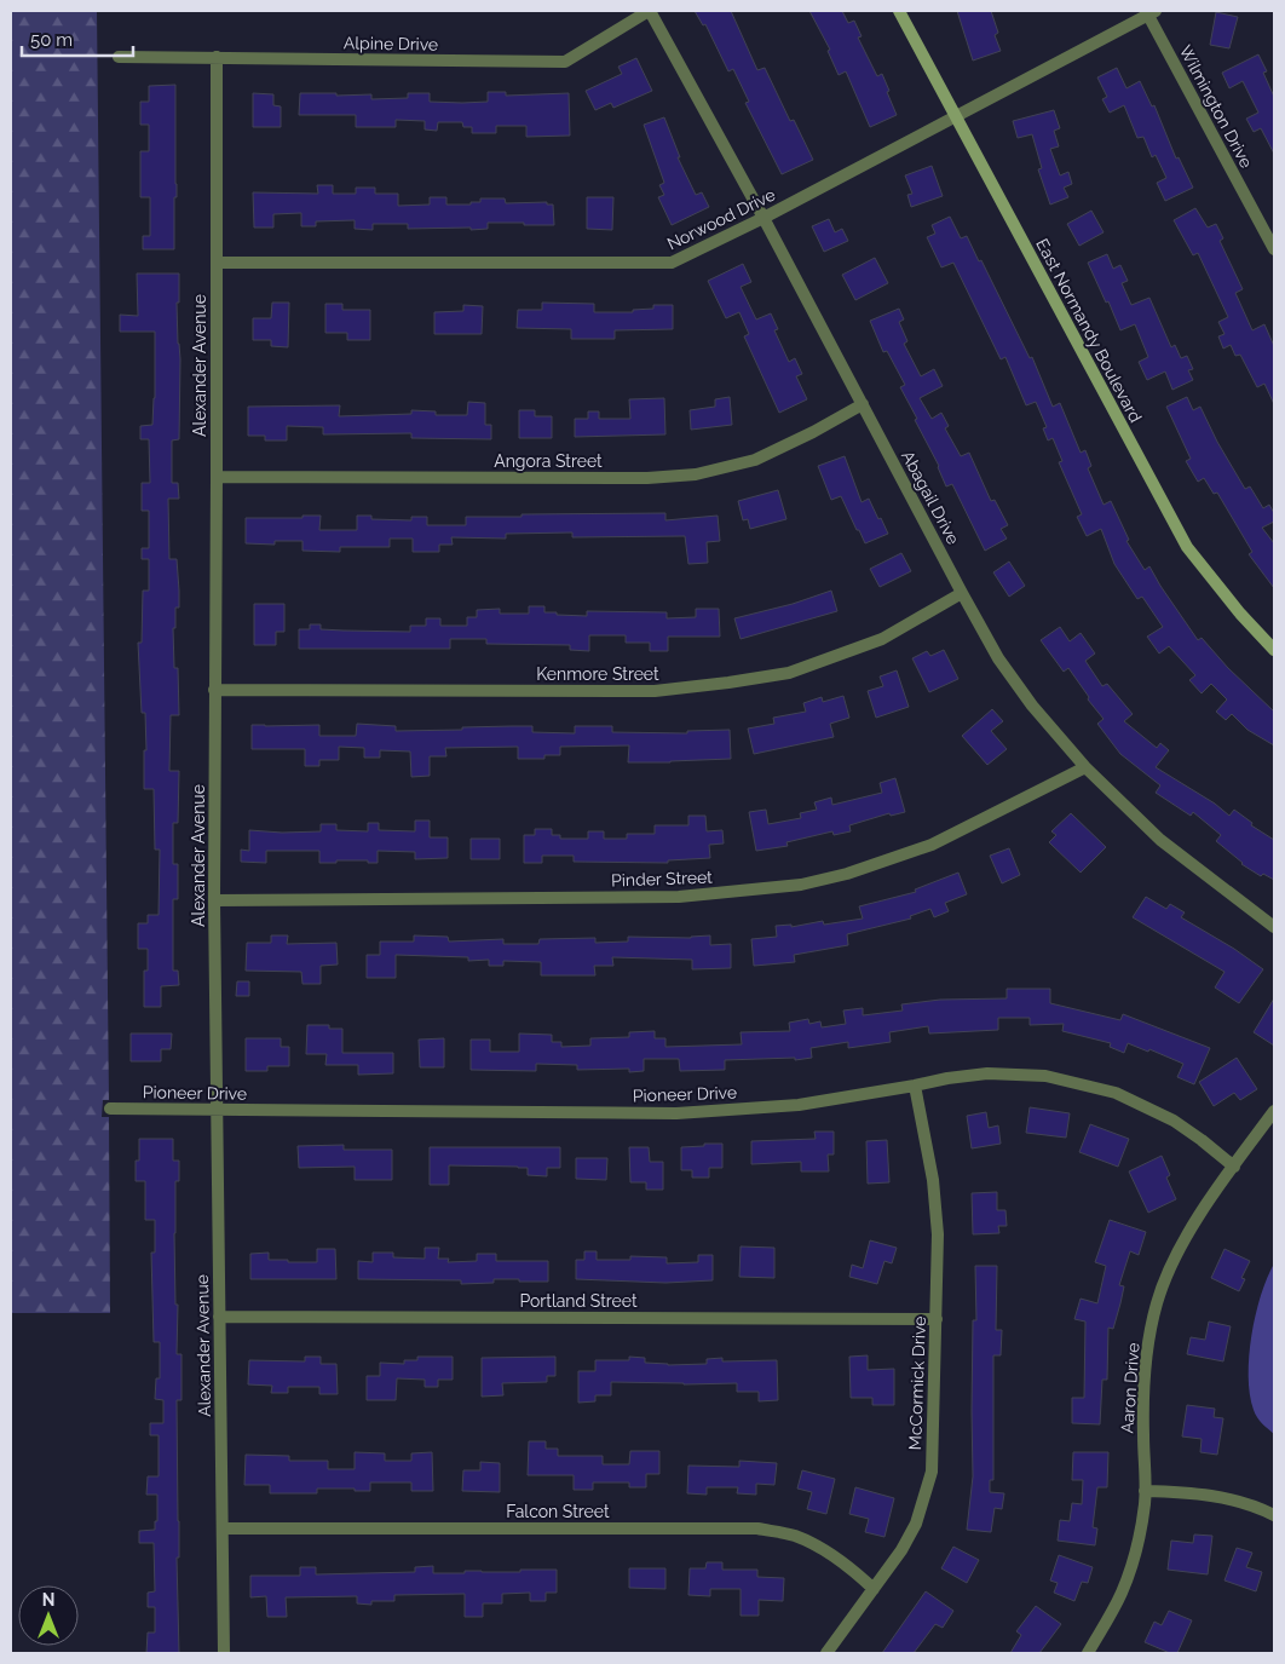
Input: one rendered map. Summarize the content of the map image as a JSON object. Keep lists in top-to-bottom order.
{
  "streets": {
    "street": [
      "Alpine Drive",
      "Wilmington Drive",
      "Norwood Drive",
      "East Normandy Boulevard",
      "Alexander Avenue",
      "Angora Street",
      "Abagail Drive",
      "Kenmore Street",
      "Pinder Street",
      "Pioneer Drive",
      "Portland Street",
      "McCormick Drive",
      "Aaron Drive",
      "Falcon Street"
    ]
  },
  "crossings": [
    ["Alpine Drive", "Alexander Avenue"],
    ["Alpine Drive", "Abagail Drive"],
    ["Wilmington Drive", "Norwood Drive"],
    ["Norwood Drive", "East Normandy Boulevard"],
    ["Norwood Drive", "Alexander Avenue"],
    ["Norwood Drive", "Abagail Drive"],
    ["Alexander Avenue", "Angora Street"],
    ["Alexander Avenue", "Kenmore Street"],
    ["Alexander Avenue", "Pinder Street"],
    ["Alexander Avenue", "Pioneer Drive"],
    ["Alexander Avenue", "Portland Street"],
    ["Alexander Avenue", "Falcon Street"],
    ["Angora Street", "Abagail Drive"],
    ["Abagail Drive", "Kenmore Street"],
    ["Abagail Drive", "Pinder Street"],
    ["Pioneer Drive", "McCormick Drive"],
    ["Pioneer Drive", "Aaron Drive"],
    ["Portland Street", "McCormick Drive"],
    ["McCormick Drive", "Falcon Street"]
  ],
  "scale_bar": "50 m",
  "north": "top"
}
